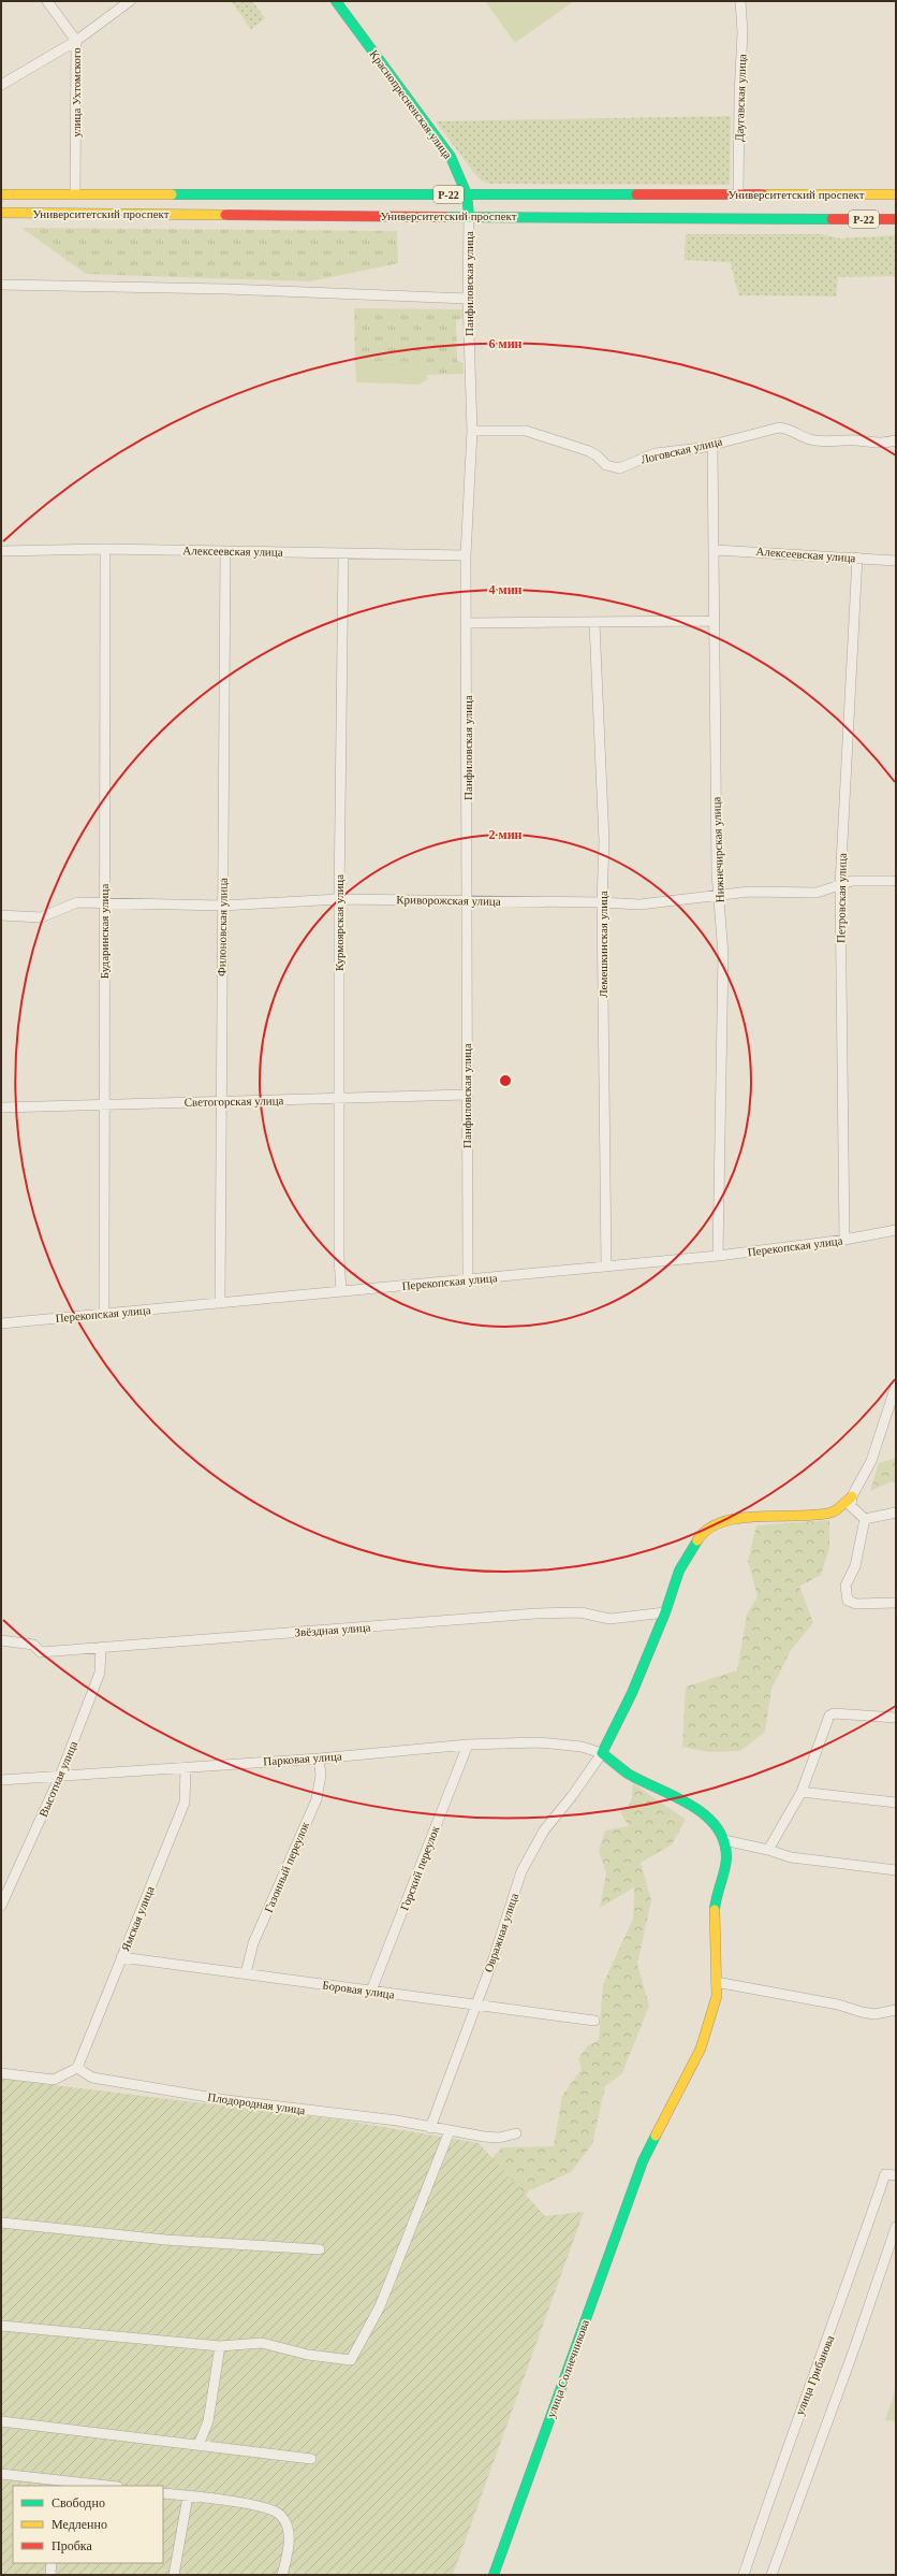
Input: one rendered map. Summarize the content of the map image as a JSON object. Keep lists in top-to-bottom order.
{
  "streets": {
    "main road": [
      "Краснопресненская улица",
      "Р-22",
      "Университетский проспект",
      "улица Солнечникова"
    ],
    "street": [
      "улица Ухтомского",
      "Даугавская улица",
      "Панфиловская улица",
      "Логовская улица",
      "Алексеевская улица",
      "Нижнечирская улица",
      "Петровская улица",
      "Криворожская улица",
      "Курмоярская улица",
      "Филоновская улица",
      "Бударинская улица",
      "Лемешкинская улица",
      "Светогорская улица",
      "Перекопская улица",
      "Звёздная улица",
      "Парковая улица",
      "Высотная улица",
      "Газонный переулок",
      "Горский переулок",
      "Ямская улица",
      "Овражная улица",
      "Боровая улица",
      "Плодородная улица",
      "улица Грибанова"
    ]
  },
  "crossings": [
    ["улица Ухтомского", "Университетский проспект"],
    ["Даугавская улица", "Университетский проспект"],
    ["Краснопресненская улица", "Университетский проспект"],
    ["Краснопресненская улица", "Панфиловская улица"],
    ["Университетский проспект", "Панфиловская улица"],
    ["Панфиловская улица", "Логовская улица"],
    ["Панфиловская улица", "Алексеевская улица"],
    ["Панфиловская улица", "Криворожская улица"],
    ["Панфиловская улица", "Светогорская улица"],
    ["Панфиловская улица", "Перекопская улица"],
    ["Логовская улица", "Нижнечирская улица"],
    ["Алексеевская улица", "Нижнечирская улица"],
    ["Алексеевская улица", "Петровская улица"],
    ["Алексеевская улица", "Курмоярская улица"],
    ["Алексеевская улица", "Филоновская улица"],
    ["Алексеевская улица", "Бударинская улица"],
    ["Нижнечирская улица", "Криворожская улица"],
    ["Нижнечирская улица", "Перекопская улица"],
    ["Петровская улица", "Криворожская улица"],
    ["Петровская улица", "Перекопская улица"],
    ["Криворожская улица", "Курмоярская улица"],
    ["Криворожская улица", "Филоновская улица"],
    ["Криворожская улица", "Бударинская улица"],
    ["Криворожская улица", "Лемешкинская улица"],
    ["Курмоярская улица", "Светогорская улица"],
    ["Курмоярская улица", "Перекопская улица"],
    ["Филоновская улица", "Светогорская улица"],
    ["Филоновская улица", "Перекопская улица"],
    ["Бударинская улица", "Светогорская улица"],
    ["Бударинская улица", "Перекопская улица"],
    ["Лемешкинская улица", "Перекопская улица"],
    ["Звёздная улица", "Высотная улица"],
    ["Парковая улица", "Высотная улица"],
    ["Парковая улица", "Газонный переулок"],
    ["Парковая улица", "Горский переулок"],
    ["Парковая улица", "Ямская улица"],
    ["Парковая улица", "Овражная улица"],
    ["Газонный переулок", "Боровая улица"],
    ["Горский переулок", "Боровая улица"],
    ["Ямская улица", "Боровая улица"],
    ["Ямская улица", "Плодородная улица"],
    ["Овражная улица", "Боровая улица"],
    ["Овражная улица", "Плодородная улица"]
  ],
  "legend": ["Свободно", "Медленно", "Пробка"],
  "rings": ["6 мин", "4 мин", "2 мин"]
}
